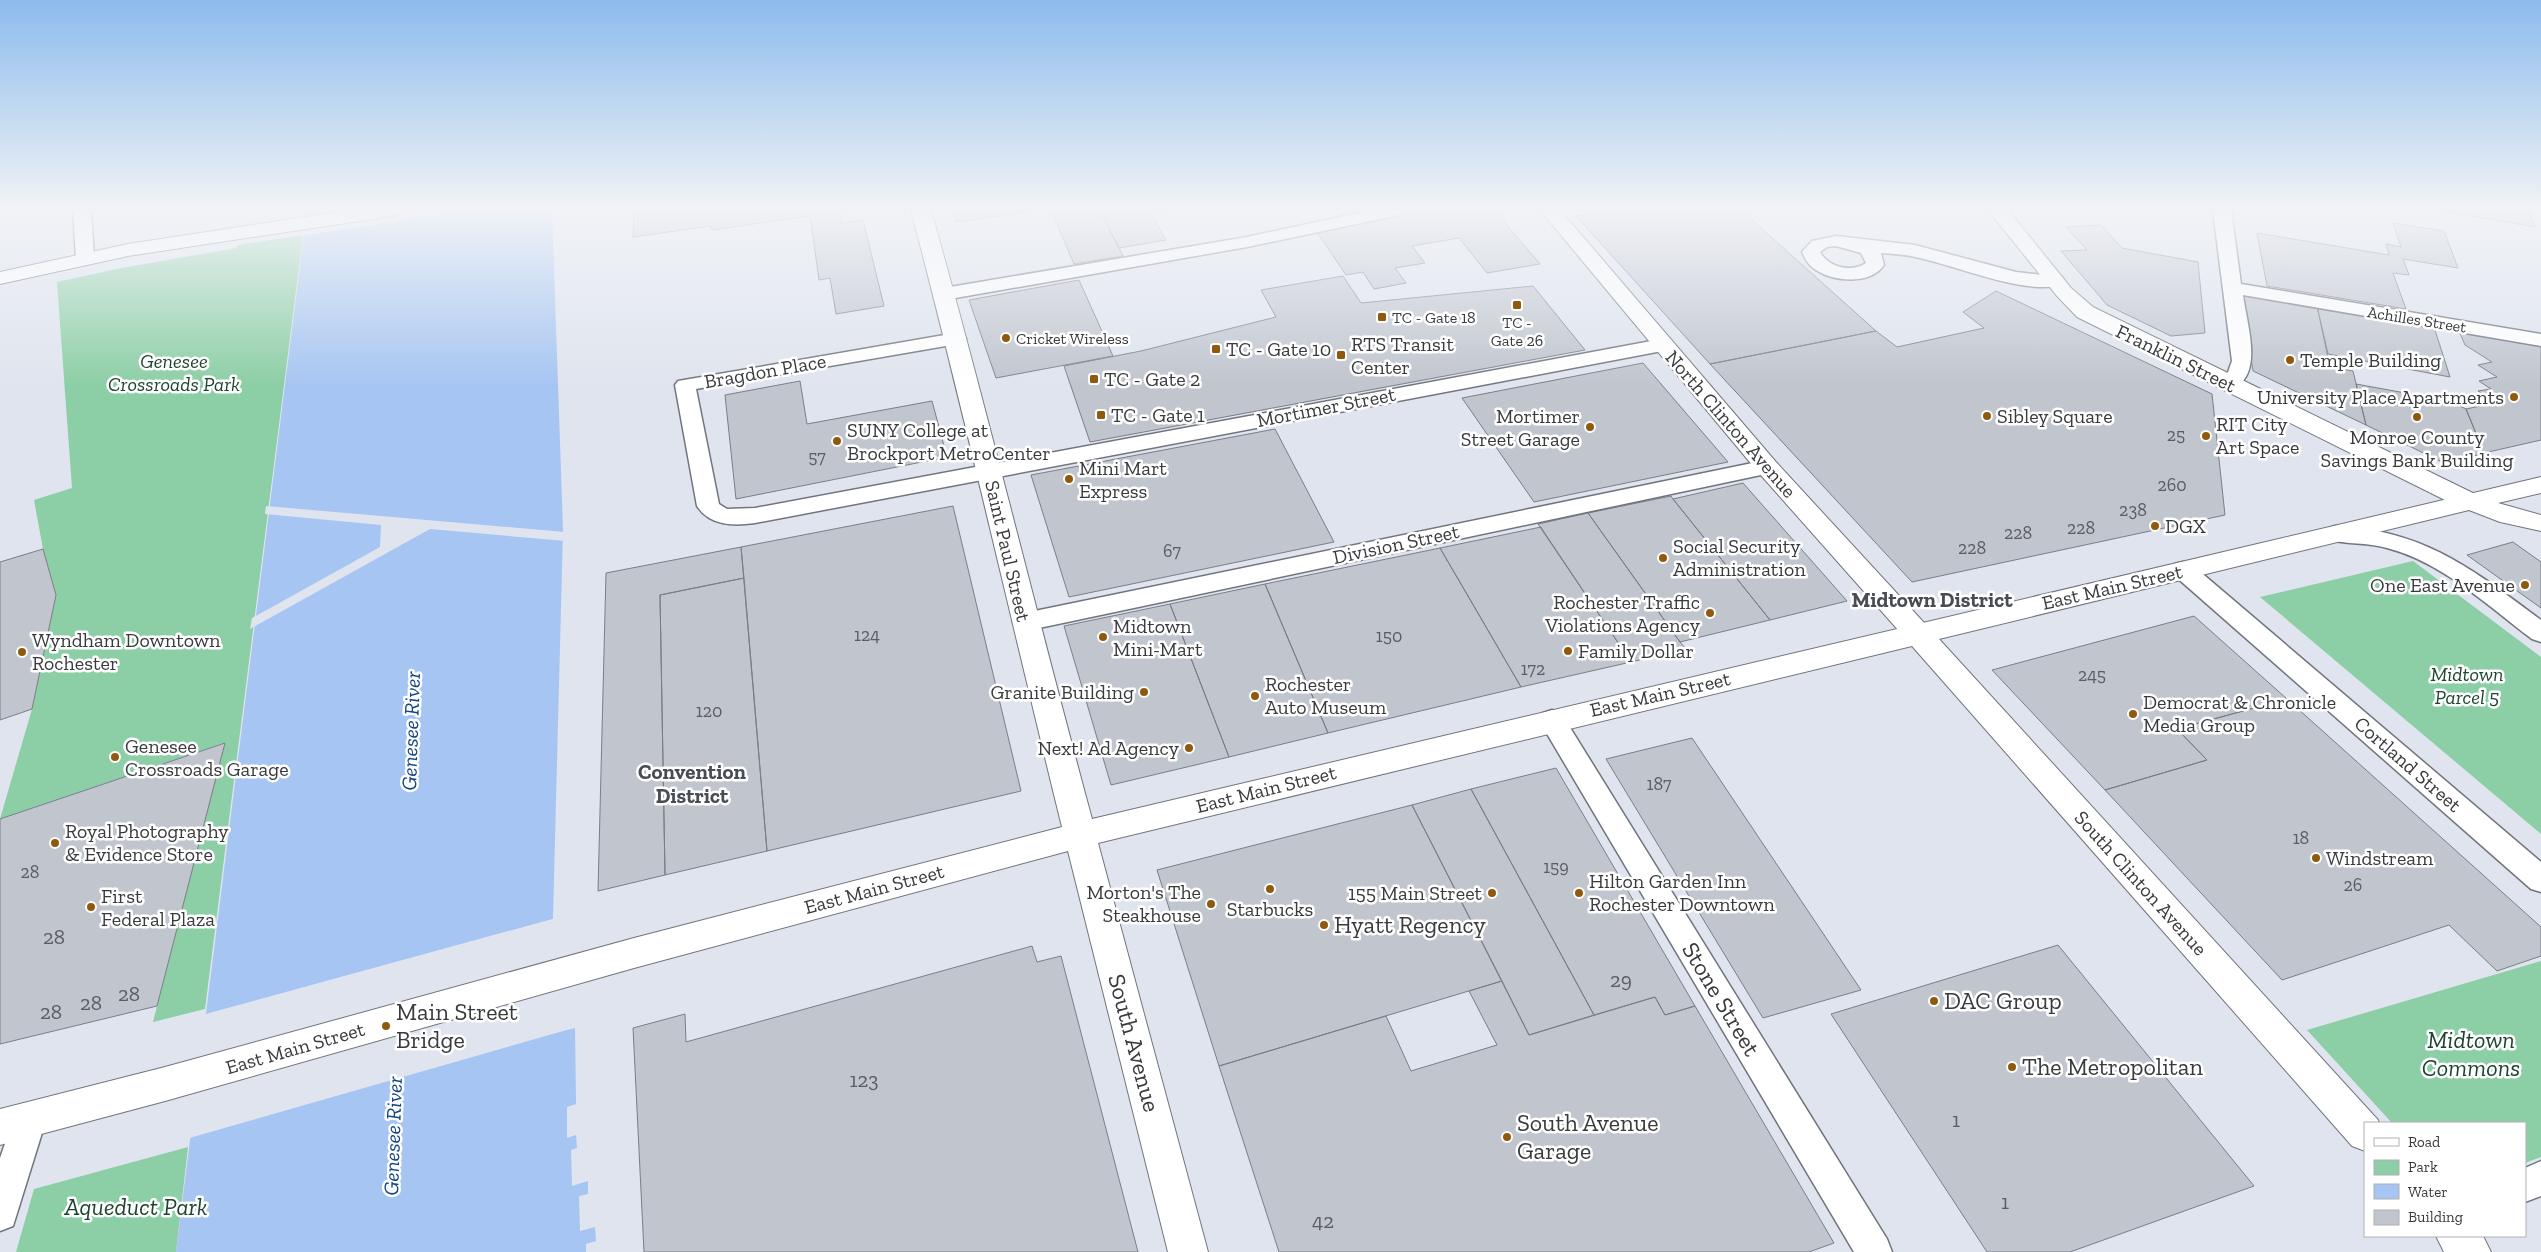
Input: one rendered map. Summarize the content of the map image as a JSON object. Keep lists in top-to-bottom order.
{
  "streets": {
    "main road": [
      "Franklin Street",
      "North Clinton Avenue",
      "Saint Paul Street",
      "East Main Street",
      "South Clinton Avenue",
      "South Avenue"
    ],
    "street": [
      "Achilles Street",
      "Bragdon Place",
      "Mortimer Street",
      "Division Street",
      "Cortland Street",
      "Stone Street"
    ]
  },
  "crossings": [
    ["Franklin Street", "East Main Street"],
    ["Bragdon Place", "Mortimer Street"],
    ["Bragdon Place", "Saint Paul Street"],
    ["Mortimer Street", "North Clinton Avenue"],
    ["Mortimer Street", "Saint Paul Street"],
    ["North Clinton Avenue", "Division Street"],
    ["North Clinton Avenue", "East Main Street"],
    ["North Clinton Avenue", "South Clinton Avenue"],
    ["Division Street", "Saint Paul Street"],
    ["Saint Paul Street", "East Main Street"],
    ["Saint Paul Street", "South Avenue"],
    ["East Main Street", "Cortland Street"],
    ["East Main Street", "South Clinton Avenue"],
    ["East Main Street", "Stone Street"],
    ["East Main Street", "South Avenue"]
  ],
  "districts": ["Midtown District", "Convention District"],
  "water": ["Genesee River"],
  "parks": [
    "Genesee Crossroads Park",
    "Midtown Parcel 5",
    "Midtown Commons",
    "Aqueduct Park"
  ],
  "places": {
    "transit": [
      "TC - Gate 26",
      "TC - Gate 18",
      "TC - Gate 10",
      "RTS Transit Center",
      "TC - Gate 2",
      "TC - Gate 1"
    ],
    "other": [
      "Cricket Wireless",
      "Temple Building",
      "University Place Apartments",
      "Sibley Square",
      "Monroe County Savings Bank Building",
      "Mortimer Street Garage",
      "RIT City Art Space",
      "SUNY College at Brockport MetroCenter",
      "Mini Mart Express",
      "DGX",
      "Social Security Administration",
      "One East Avenue",
      "Rochester Traffic Violations Agency",
      "Midtown Mini-Mart",
      "Family Dollar",
      "Wyndham Downtown Rochester",
      "Granite Building",
      "Rochester Auto Museum",
      "Democrat & Chronicle Media Group",
      "Next! Ad Agency",
      "Genesee Crossroads Garage",
      "Royal Photography & Evidence Store",
      "Windstream",
      "Starbucks",
      "155 Main Street",
      "Hilton Garden Inn Rochester Downtown",
      "Morton's The Steakhouse",
      "First Federal Plaza",
      "Hyatt Regency",
      "DAC Group",
      "Main Street Bridge",
      "The Metropolitan",
      "South Avenue Garage"
    ]
  },
  "house_numbers": [
    "25",
    "57",
    "260",
    "238",
    "228",
    "228",
    "228",
    "67",
    "124",
    "150",
    "172",
    "245",
    "120",
    "187",
    "18",
    "159",
    "28",
    "26",
    "28",
    "29",
    "28",
    "28",
    "28",
    "123",
    "1",
    "1",
    "42"
  ],
  "legend": [
    "Road",
    "Park",
    "Water",
    "Building"
  ]
}
